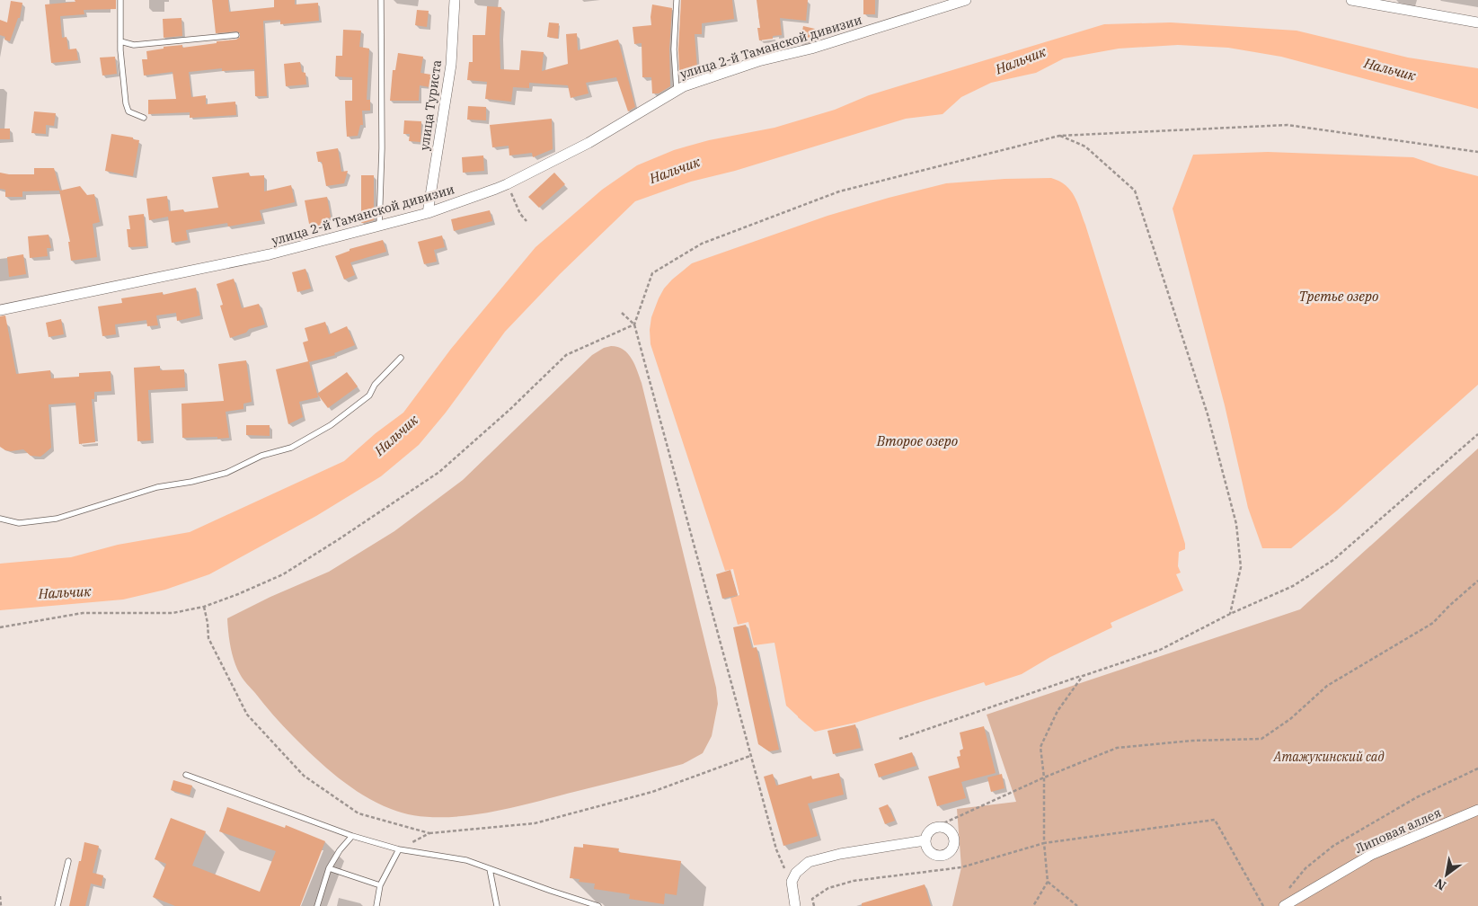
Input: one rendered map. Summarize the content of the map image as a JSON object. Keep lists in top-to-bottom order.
{
  "streets": {
    "street": ["улица 2-й Таманской дивизии", "улица Туриста", "Липовая аллея"]
  },
  "crossings": [
    ["улица 2-й Таманской дивизии", "улица Туриста"]
  ],
  "water": ["Нальчик", "Третье озеро", "Второе озеро"],
  "parks": ["Атажукинский сад"],
  "north": "bottom left"
}
